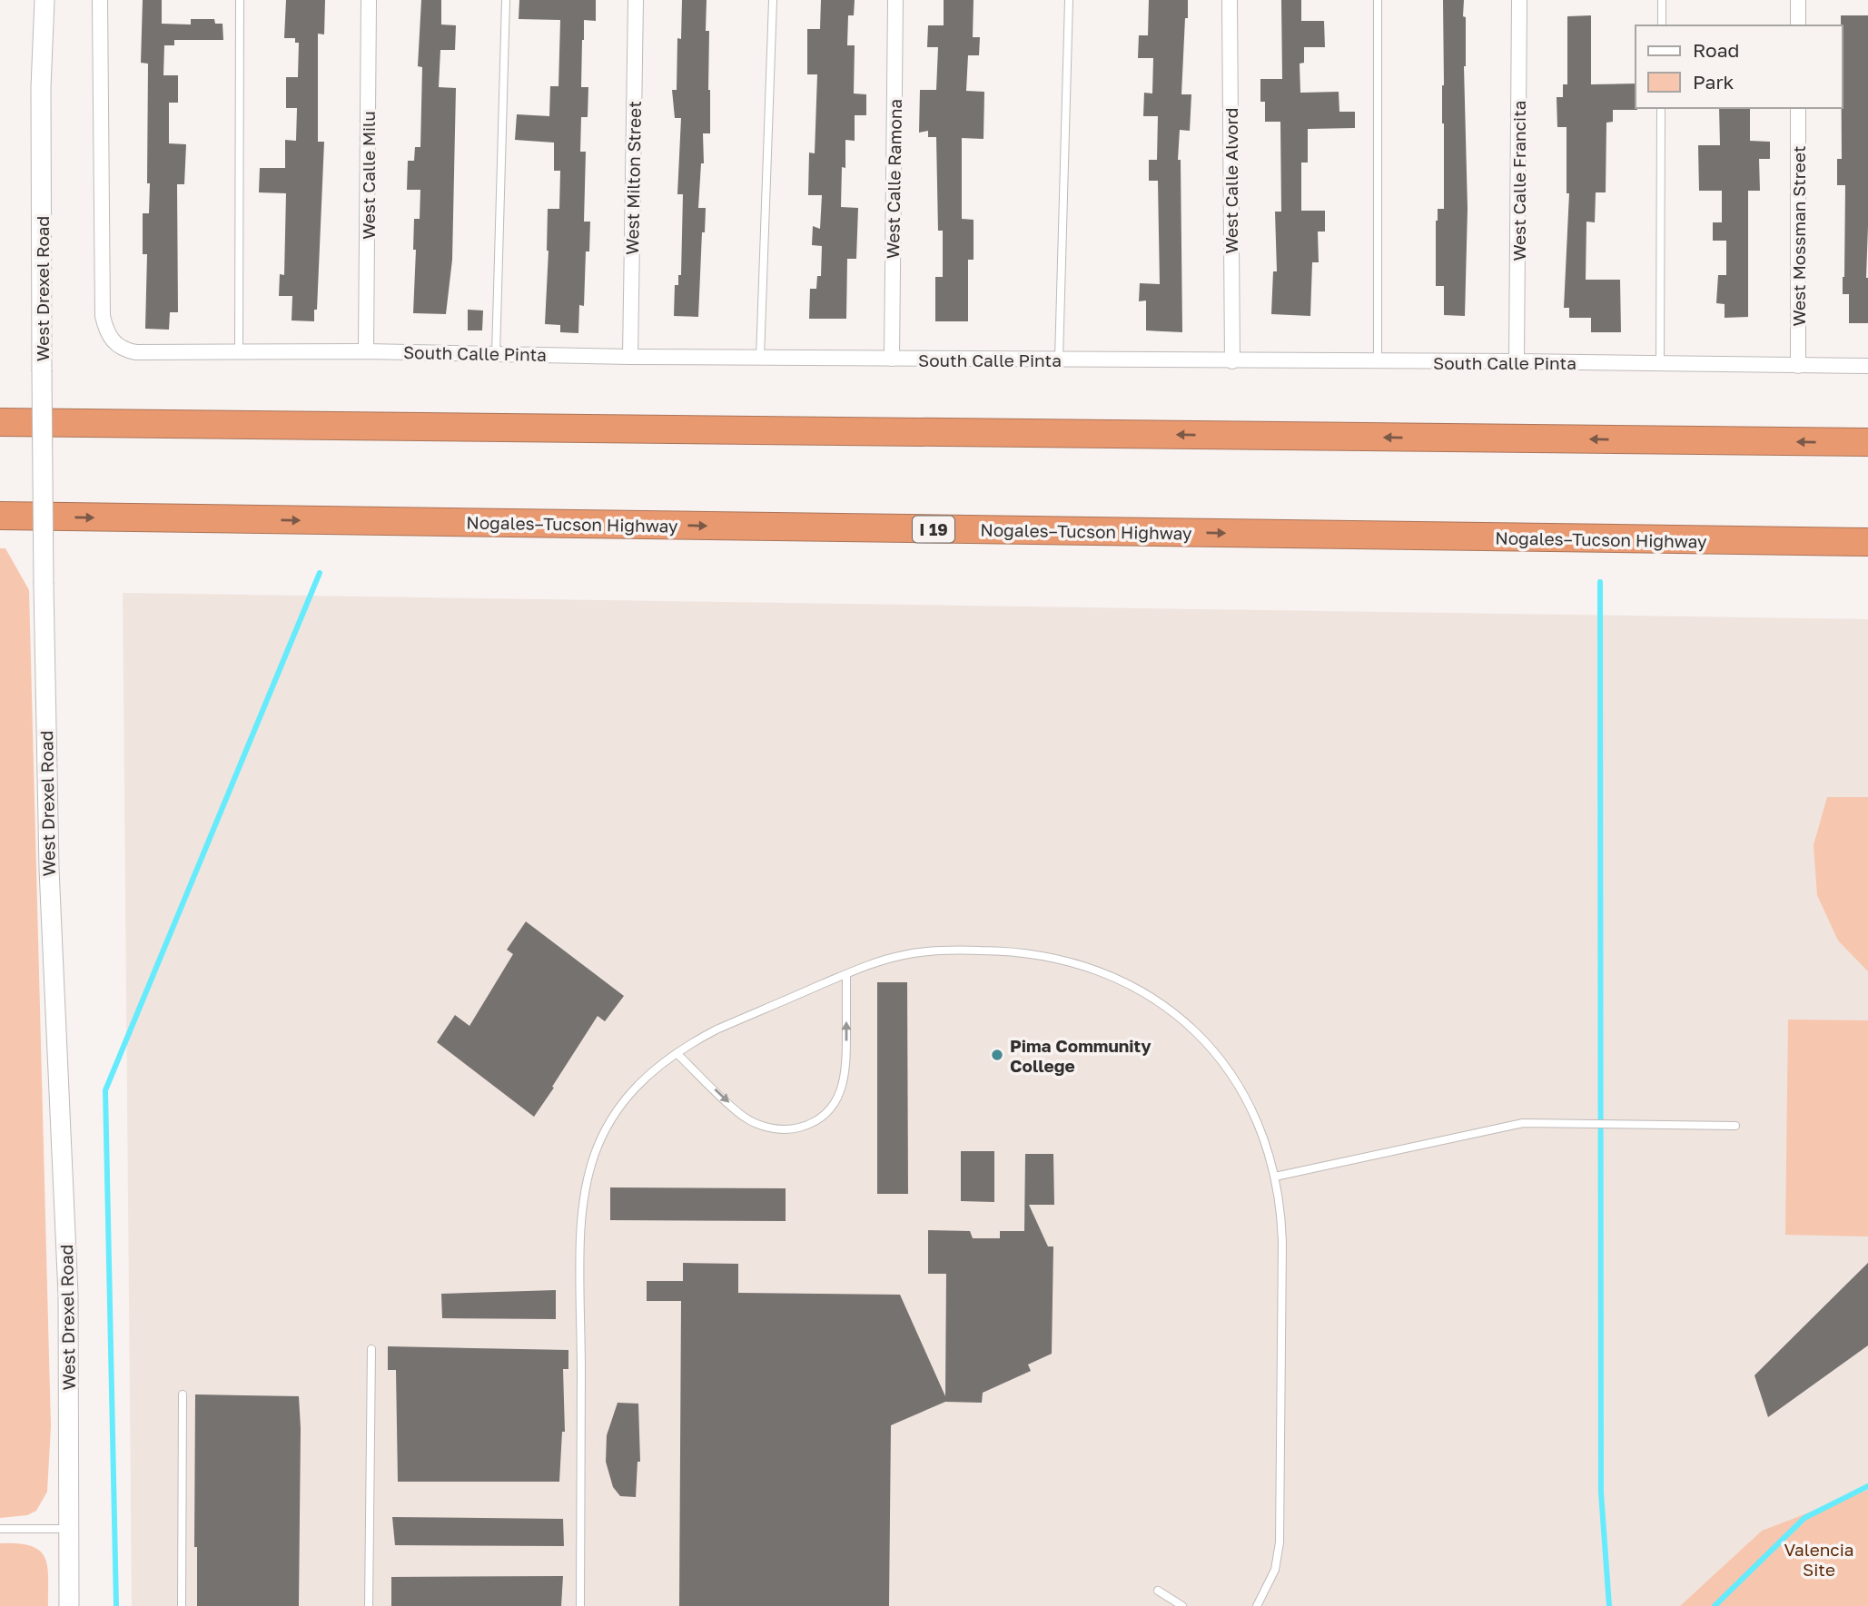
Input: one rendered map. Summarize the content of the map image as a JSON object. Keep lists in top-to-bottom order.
{
  "streets": {
    "highway": ["Nogales–Tucson Highway", "I 19"],
    "street": [
      "West Calle Milu",
      "West Milton Street",
      "West Calle Ramona",
      "West Calle Alvord",
      "West Calle Francita",
      "West Mossman Street",
      "West Drexel Road",
      "South Calle Pinta"
    ]
  },
  "crossings": [
    ["West Calle Milu", "South Calle Pinta"],
    ["West Milton Street", "South Calle Pinta"],
    ["West Calle Ramona", "South Calle Pinta"],
    ["West Calle Alvord", "South Calle Pinta"],
    ["West Calle Francita", "South Calle Pinta"],
    ["West Mossman Street", "South Calle Pinta"]
  ],
  "parks": ["Valencia Site"],
  "places": ["Pima Community College"],
  "legend": ["Road", "Park"]
}
